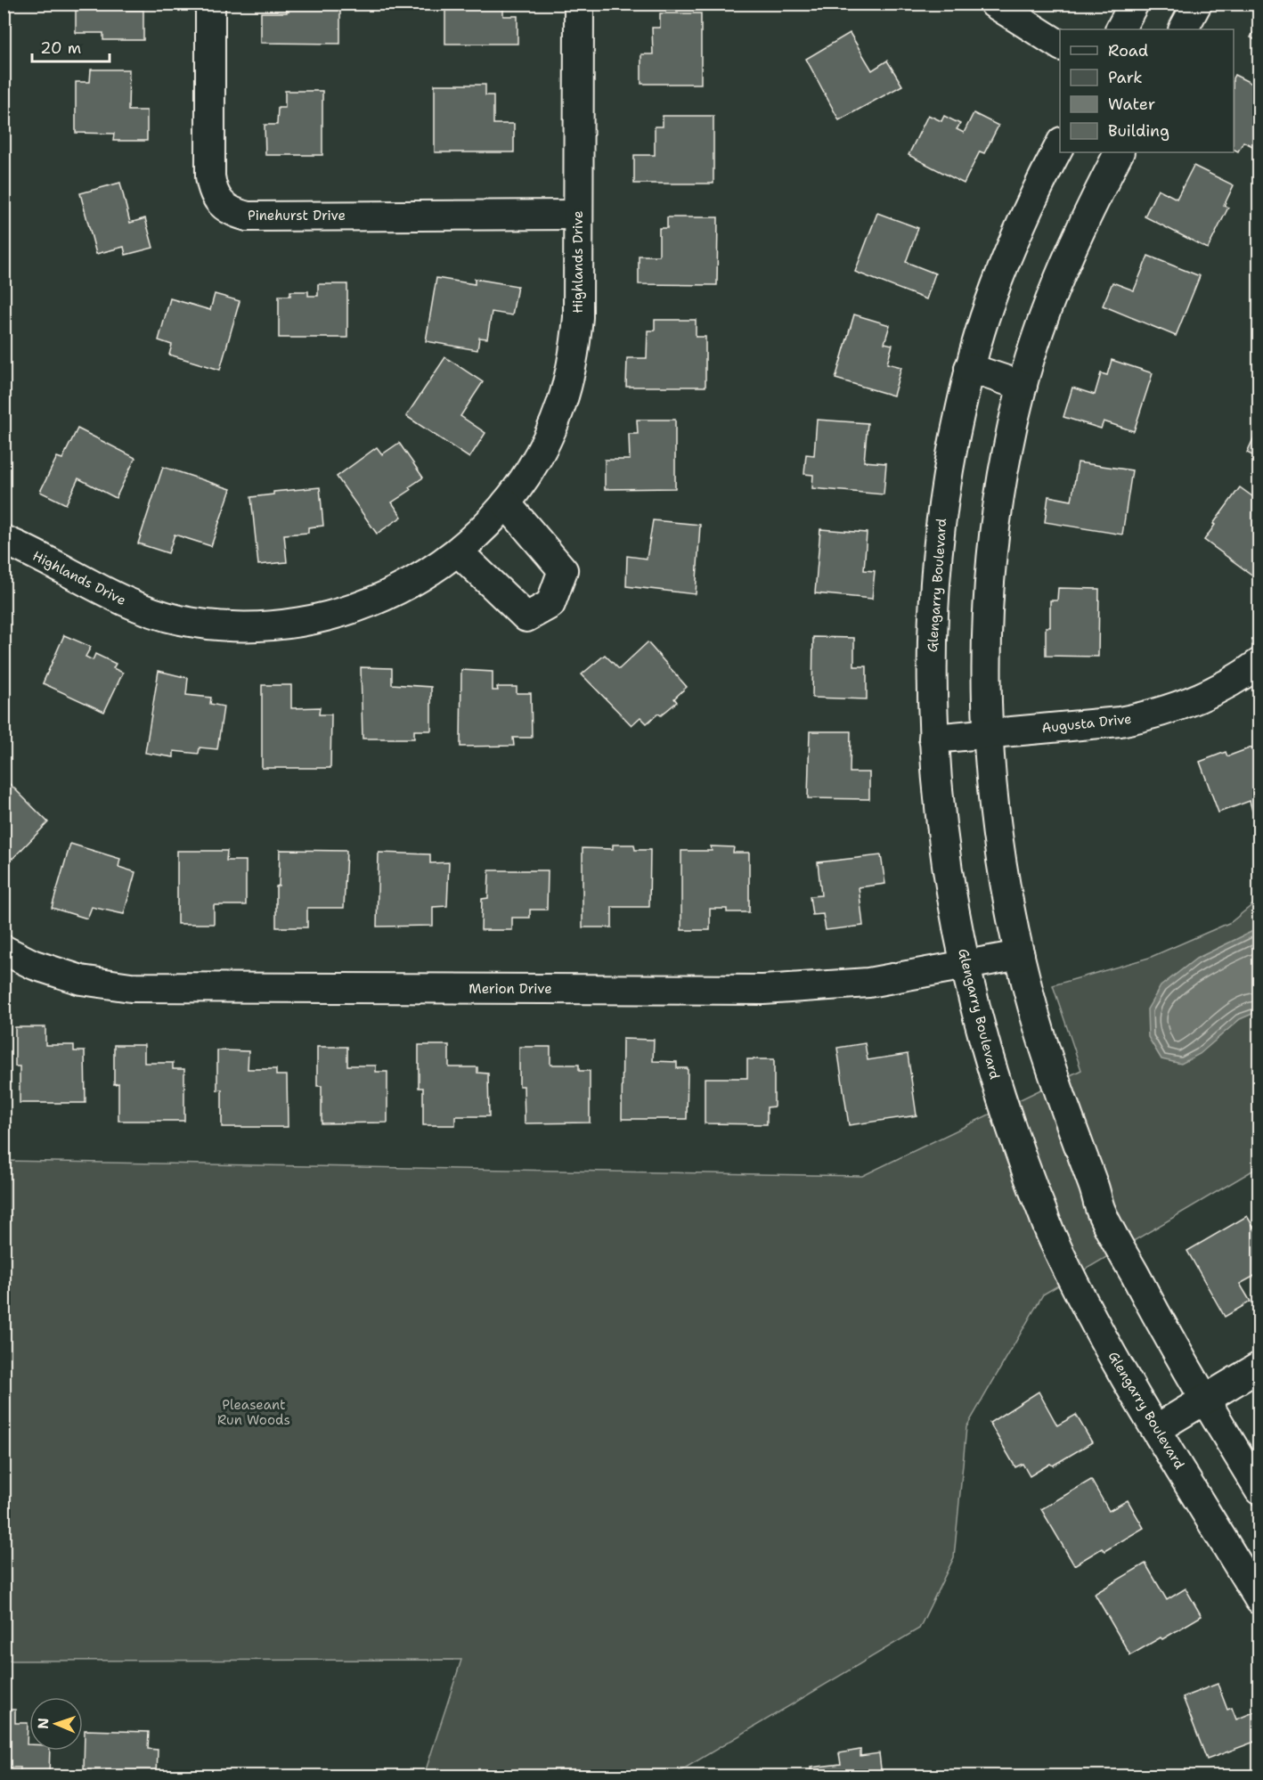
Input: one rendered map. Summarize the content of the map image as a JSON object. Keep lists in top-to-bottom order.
{
  "streets": {
    "street": [
      "Pinehurst Drive",
      "Highlands Drive",
      "Glengarry Boulevard",
      "Augusta Drive",
      "Merion Drive"
    ]
  },
  "crossings": [
    ["Pinehurst Drive", "Highlands Drive"],
    ["Glengarry Boulevard", "Augusta Drive"],
    ["Glengarry Boulevard", "Merion Drive"]
  ],
  "parks": ["Pleaseant Run Woods"],
  "legend": [
    "Road",
    "Park",
    "Water",
    "Building"
  ],
  "scale_bar": "20 m",
  "north": "left"
}
